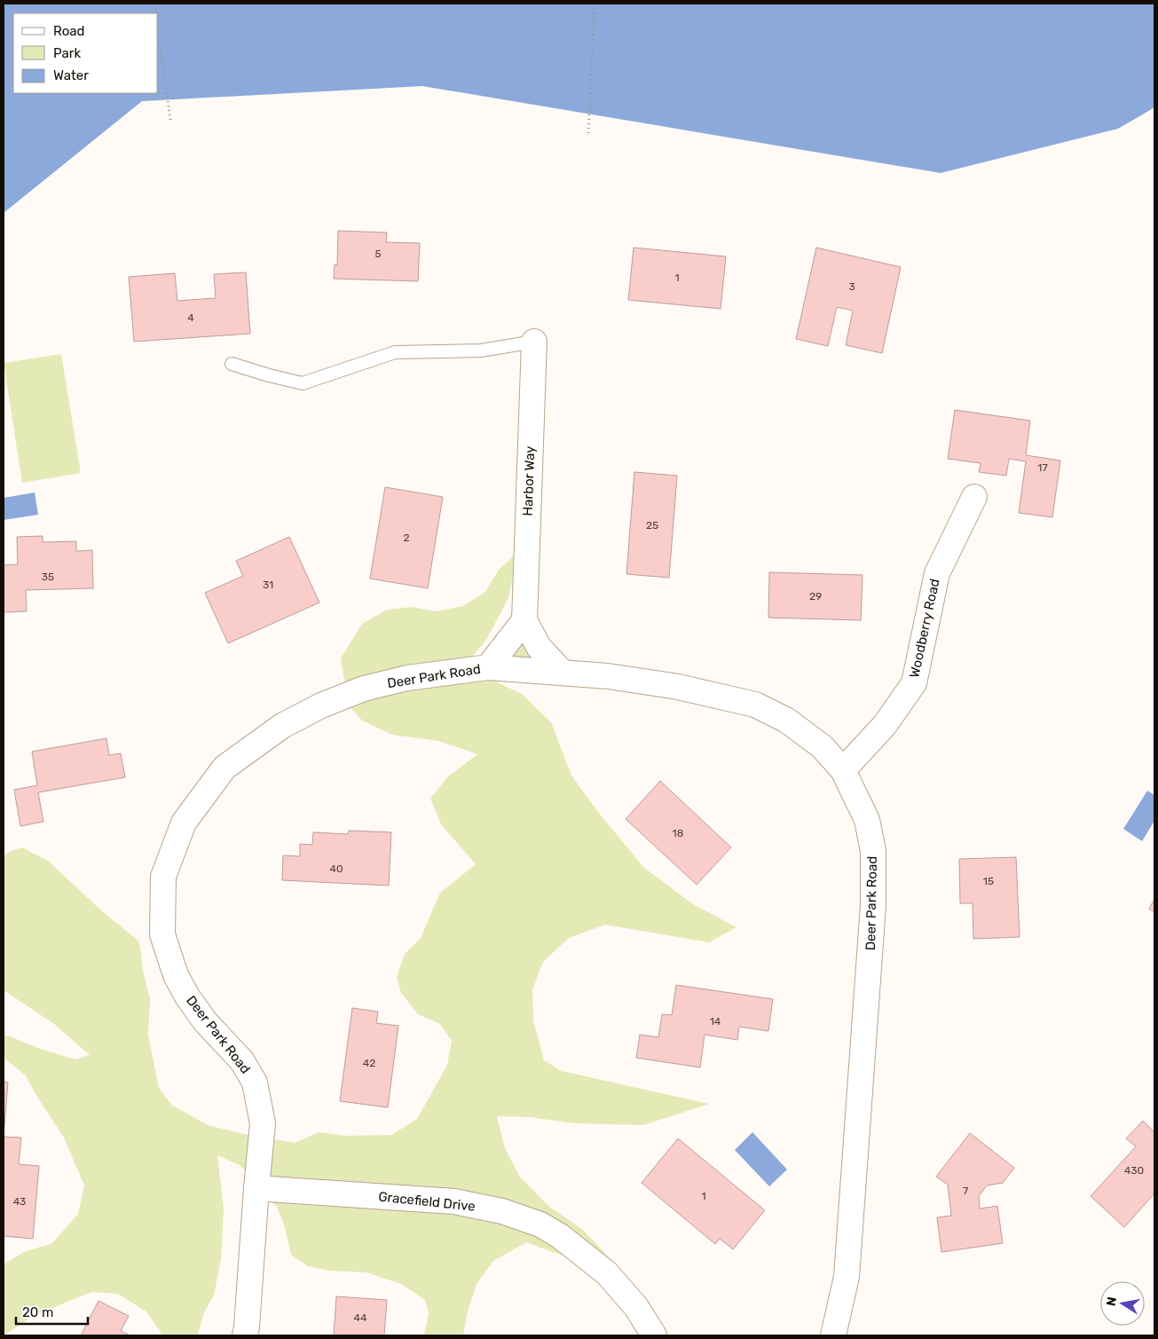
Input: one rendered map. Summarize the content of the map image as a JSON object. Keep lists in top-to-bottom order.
{
  "streets": {
    "street": [
      "Harbor Way",
      "Woodberry Road",
      "Deer Park Road",
      "Gracefield Drive"
    ]
  },
  "crossings": [
    ["Harbor Way", "Deer Park Road"],
    ["Woodberry Road", "Deer Park Road"],
    ["Deer Park Road", "Gracefield Drive"]
  ],
  "house_numbers": [
    "5",
    "1",
    "3",
    "4",
    "17",
    "25",
    "2",
    "35",
    "31",
    "29",
    "18",
    "40",
    "15",
    "14",
    "42",
    "430",
    "7",
    "1",
    "43",
    "44"
  ],
  "legend": ["Road", "Park", "Water"],
  "scale_bar": "20 m",
  "north": "left"
}
